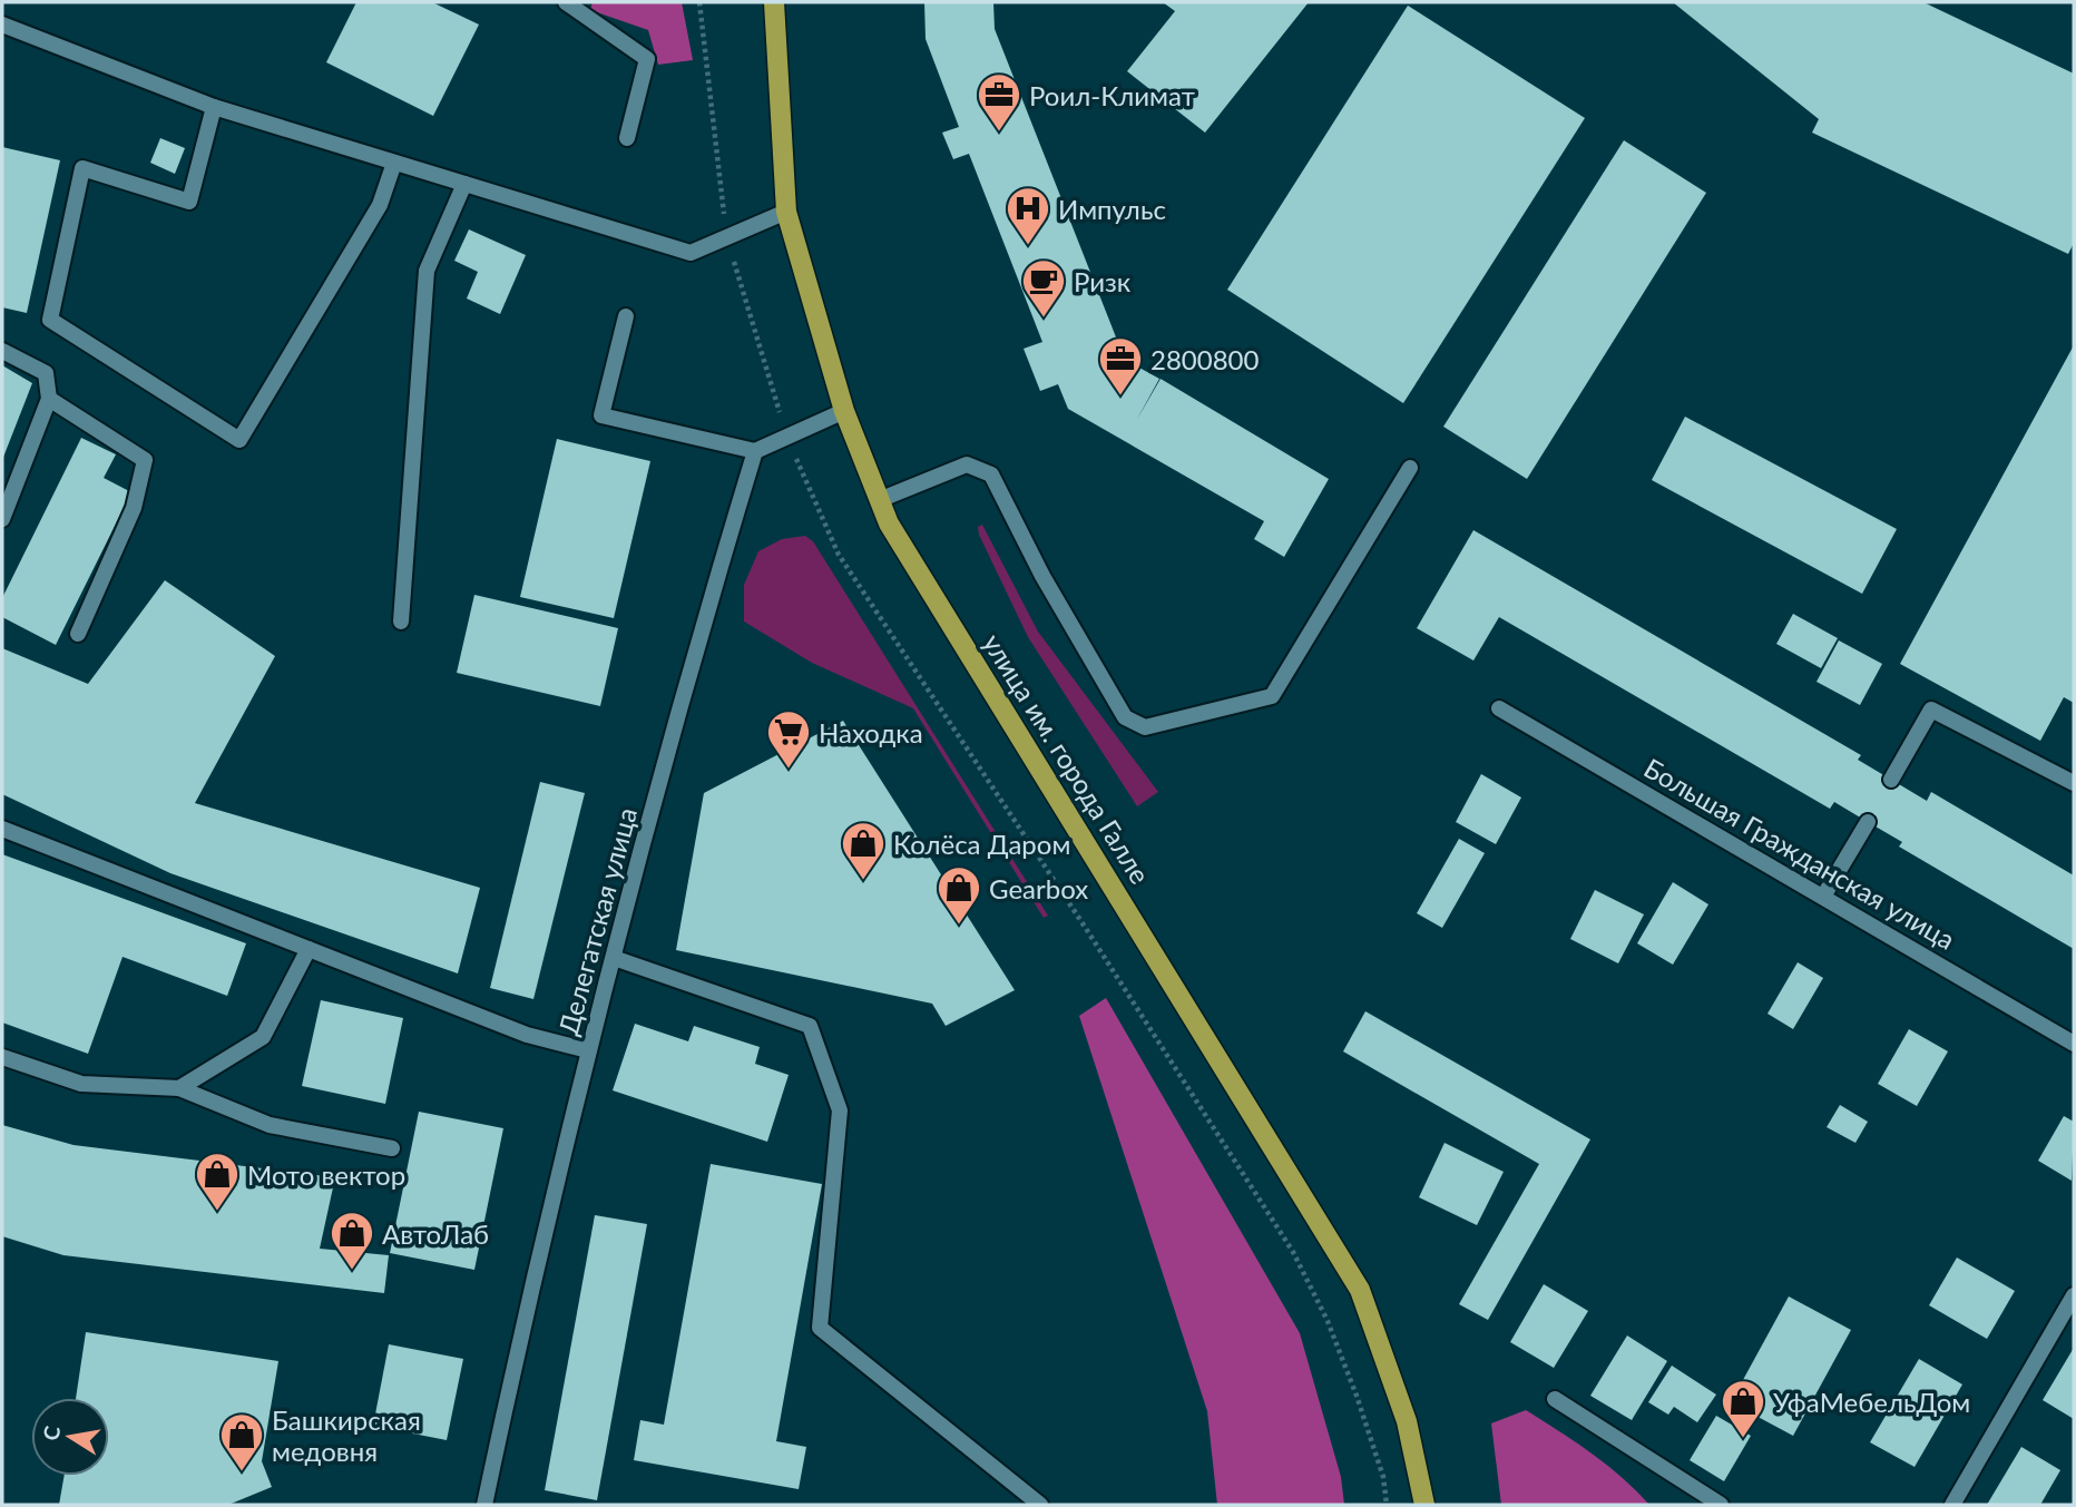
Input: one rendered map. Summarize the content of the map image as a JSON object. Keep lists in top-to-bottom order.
{
  "streets": {
    "main road": ["улица им. города Галле"],
    "street": ["Большая Гражданская улица", "Делегатская улица"]
  },
  "places": {
    "office": ["Роил-Климат", "2800800"],
    "hospital": ["Импульс"],
    "cafe": ["Ризк"],
    "supermarket": ["Находка"],
    "shop": [
      "Колёса Даром",
      "Gearbox",
      "Мото вектор",
      "АвтоЛаб",
      "УфаМебельДом",
      "Башкирская медовня"
    ]
  },
  "north": "left"
}
